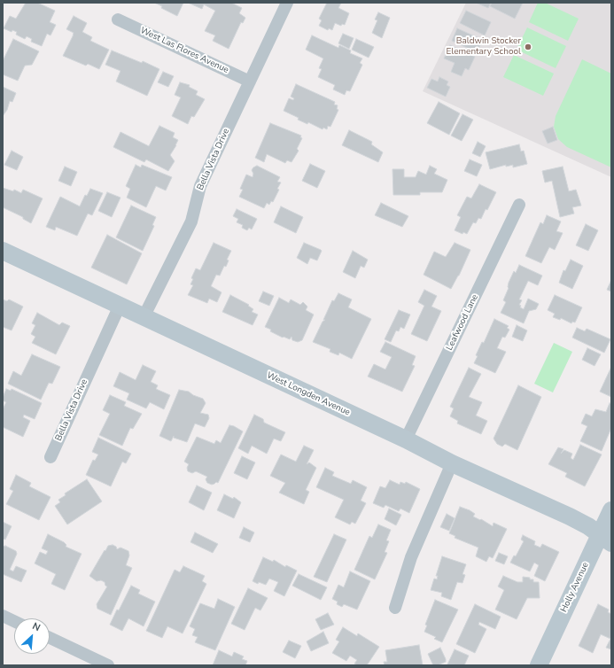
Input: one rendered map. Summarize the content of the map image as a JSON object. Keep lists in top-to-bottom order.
{
  "streets": {
    "street": [
      "West Las Flores Avenue",
      "Bella Vista Drive",
      "Leafwood Lane",
      "West Longden Avenue",
      "Holly Avenue"
    ]
  },
  "crossings": [
    ["West Las Flores Avenue", "Bella Vista Drive"],
    ["Bella Vista Drive", "West Longden Avenue"],
    ["Leafwood Lane", "West Longden Avenue"],
    ["West Longden Avenue", "Holly Avenue"]
  ],
  "places": ["Baldwin Stocker Elementary School"],
  "north": "top right"
}
